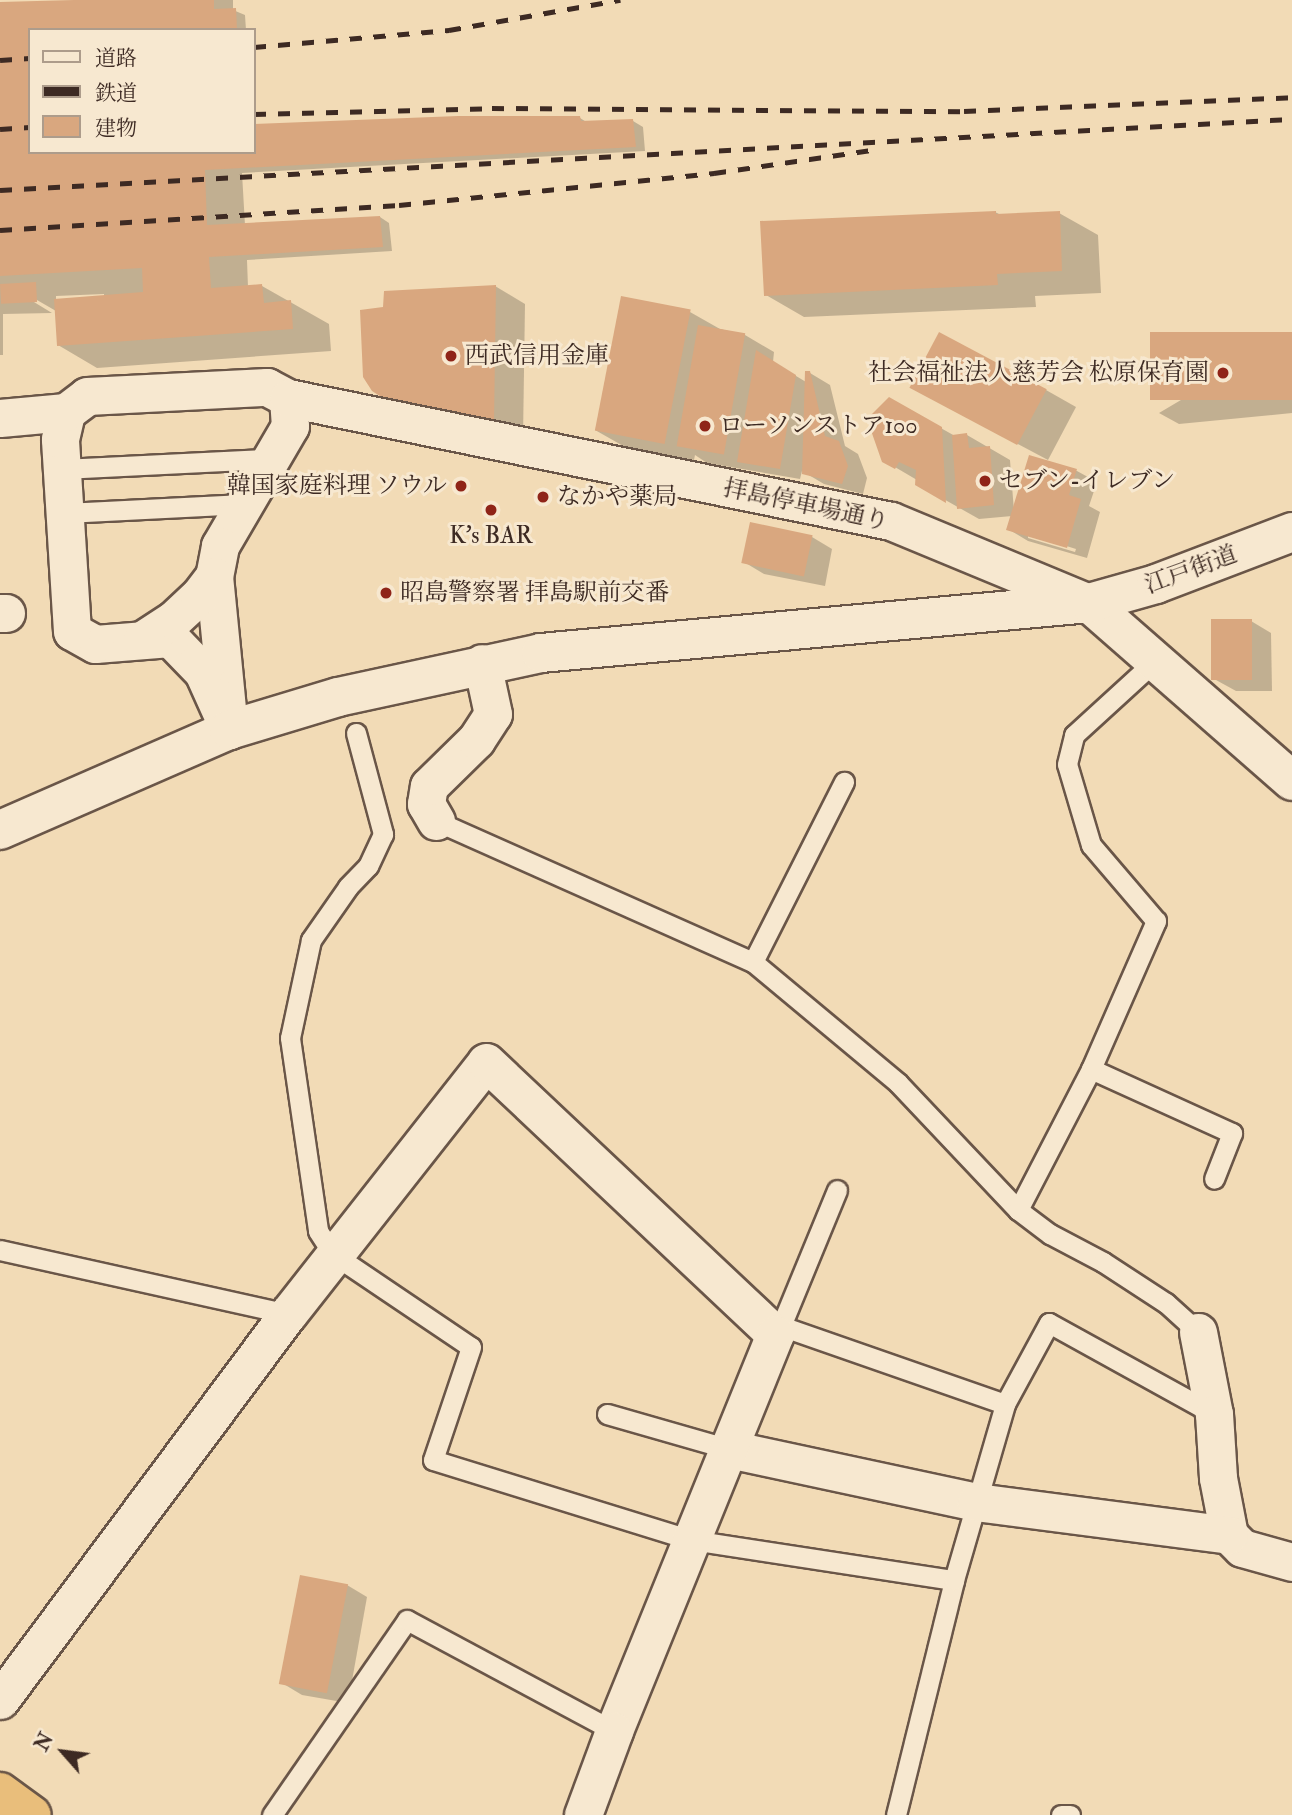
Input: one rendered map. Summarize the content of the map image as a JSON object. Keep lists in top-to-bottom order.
{
  "streets": {
    "street": ["拝島停車場通り", "江戸街道"]
  },
  "crossings": [
    ["拝島停車場通り", "江戸街道"]
  ],
  "places": [
    "西武信用金庫",
    "社会福祉法人慈芳会 松原保育園",
    "ローソンストア100",
    "セブン-イレブン",
    "韓国家庭料理 ソウル",
    "なかや薬局",
    "K's BAR",
    "昭島警察署 拝島駅前交番"
  ],
  "legend": ["道路", "鉄道", "建物"],
  "north": "top left"
}
